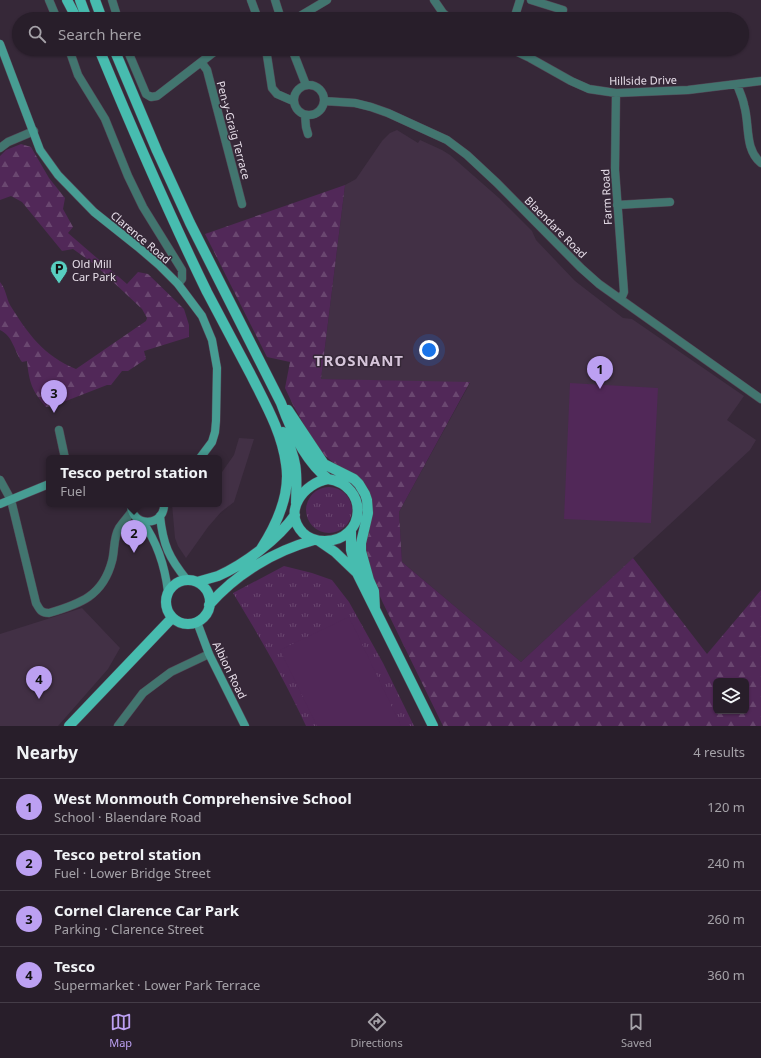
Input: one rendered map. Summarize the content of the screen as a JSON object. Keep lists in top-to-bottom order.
{
  "streets": {
    "street": [
      "Hillside Drive",
      "Pen-y-Graig Terrace",
      "Farm Road",
      "Blaendare Road",
      "Clarence Road",
      "Albion Road"
    ]
  },
  "crossings": [
    ["Hillside Drive", "Farm Road"],
    ["Farm Road", "Blaendare Road"]
  ],
  "districts": ["TROSNANT"],
  "places": {
    "parking": ["Old Mill Car Park"]
  },
  "page": {
    "search": "Search here",
    "pins": [
      "1",
      "3",
      "2",
      "4"
    ],
    "popup": ["Tesco petrol station", "Fuel"],
    "heading": ["Nearby", "4 results"],
    "list": [
      {
        "mark": "1",
        "name": "West Monmouth Comprehensive School",
        "note": "School · Blaendare Road",
        "value": "120 m"
      },
      {
        "mark": "2",
        "name": "Tesco petrol station",
        "note": "Fuel · Lower Bridge Street",
        "value": "240 m"
      },
      {
        "mark": "3",
        "name": "Cornel Clarence Car Park",
        "note": "Parking · Clarence Street",
        "value": "260 m"
      },
      {
        "mark": "4",
        "name": "Tesco",
        "note": "Supermarket · Lower Park Terrace",
        "value": "360 m"
      }
    ],
    "nav": ["Map", "Directions", "Saved"]
  }
}
